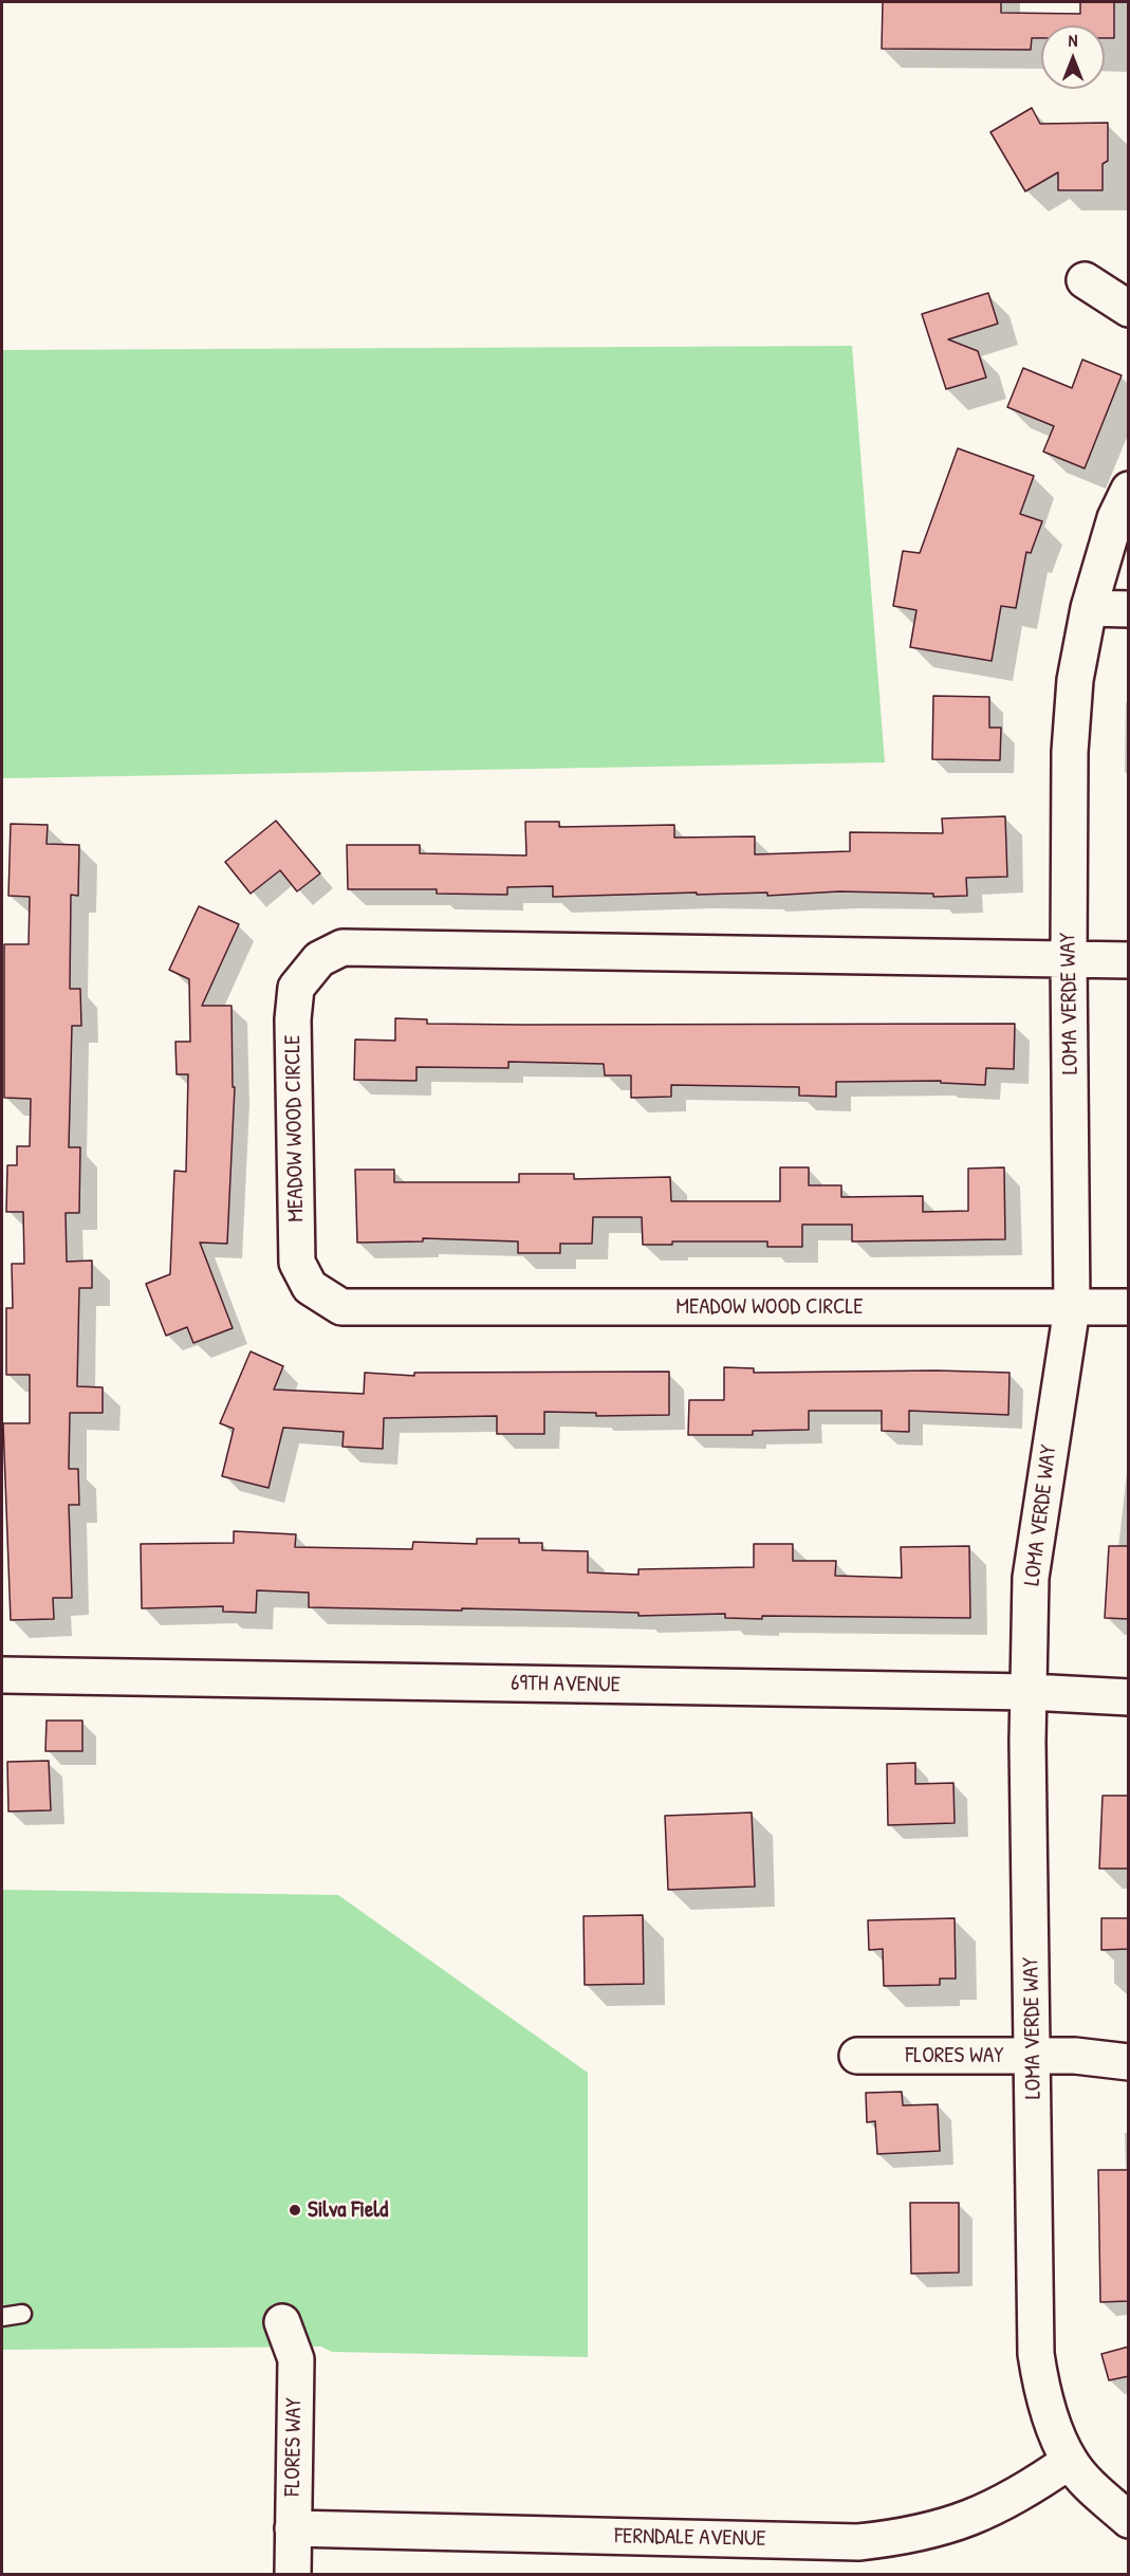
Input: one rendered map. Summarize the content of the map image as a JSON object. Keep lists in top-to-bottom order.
{
  "streets": {
    "street": [
      "LOMA VERDE WAY",
      "MEADOW WOOD CIRCLE",
      "69TH AVENUE",
      "FLORES WAY",
      "FERNDALE AVENUE"
    ]
  },
  "crossings": [
    ["LOMA VERDE WAY", "MEADOW WOOD CIRCLE"],
    ["LOMA VERDE WAY", "69TH AVENUE"],
    ["LOMA VERDE WAY", "FLORES WAY"],
    ["LOMA VERDE WAY", "FERNDALE AVENUE"],
    ["FLORES WAY", "FERNDALE AVENUE"]
  ],
  "places": ["Silva Field"],
  "north": "top"
}
